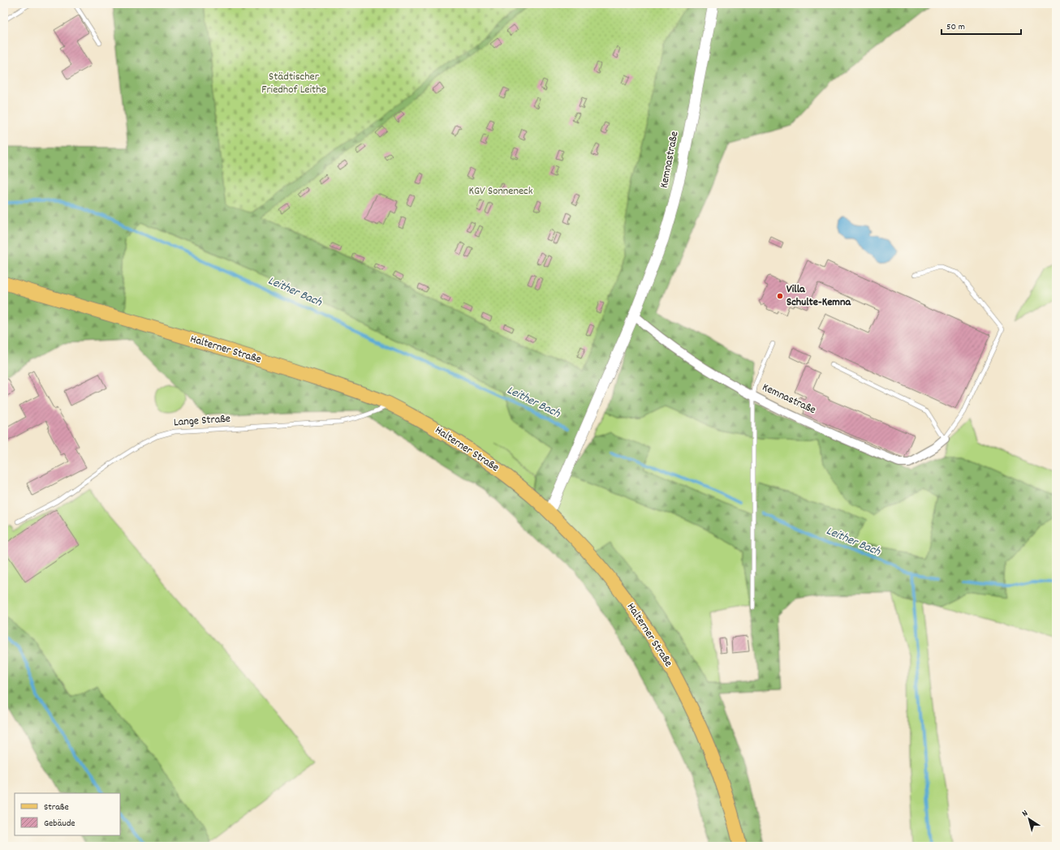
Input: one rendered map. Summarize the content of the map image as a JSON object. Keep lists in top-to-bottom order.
{
  "streets": {
    "main road": ["Halterner Straße"],
    "street": ["Kemnastraße"],
    "lane": ["Lange Straße"]
  },
  "crossings": [
    ["Kemnastraße", "Halterner Straße"],
    ["Halterner Straße", "Lange Straße"]
  ],
  "water": ["Leither Bach"],
  "parks": ["Städtischer Friedhof Leithe", "KGV Sonneneck"],
  "places": ["Villa Schulte-Kemna"],
  "legend": ["Straße", "Gebäude"],
  "scale_bar": "50 m",
  "north": "top left"
}
